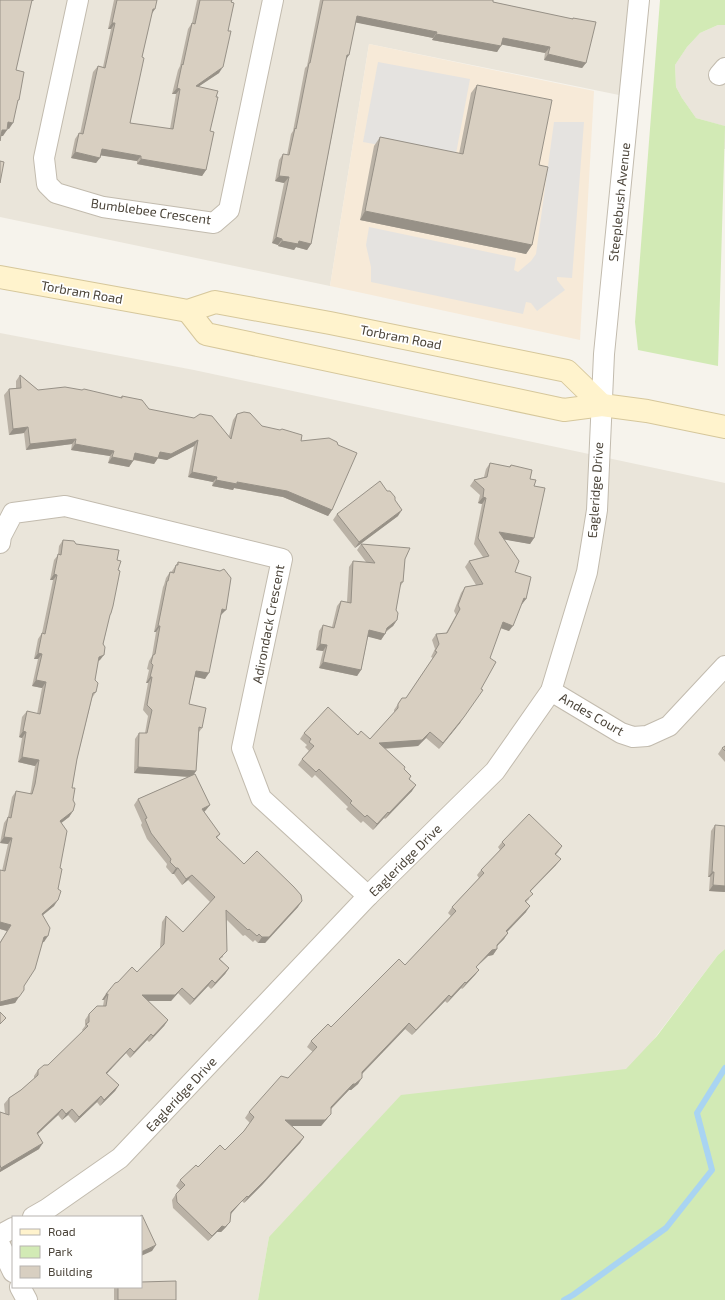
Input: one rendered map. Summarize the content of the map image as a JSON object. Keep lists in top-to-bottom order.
{
  "streets": {
    "main road": ["Torbram Road"],
    "street": [
      "Steeplebush Avenue",
      "Bumblebee Crescent",
      "Eagleridge Drive",
      "Adirondack Crescent",
      "Andes Court"
    ]
  },
  "crossings": [
    ["Steeplebush Avenue", "Torbram Road"],
    ["Steeplebush Avenue", "Eagleridge Drive"],
    ["Torbram Road", "Eagleridge Drive"],
    ["Eagleridge Drive", "Adirondack Crescent"],
    ["Eagleridge Drive", "Andes Court"]
  ],
  "legend": ["Road", "Park", "Building"]
}
